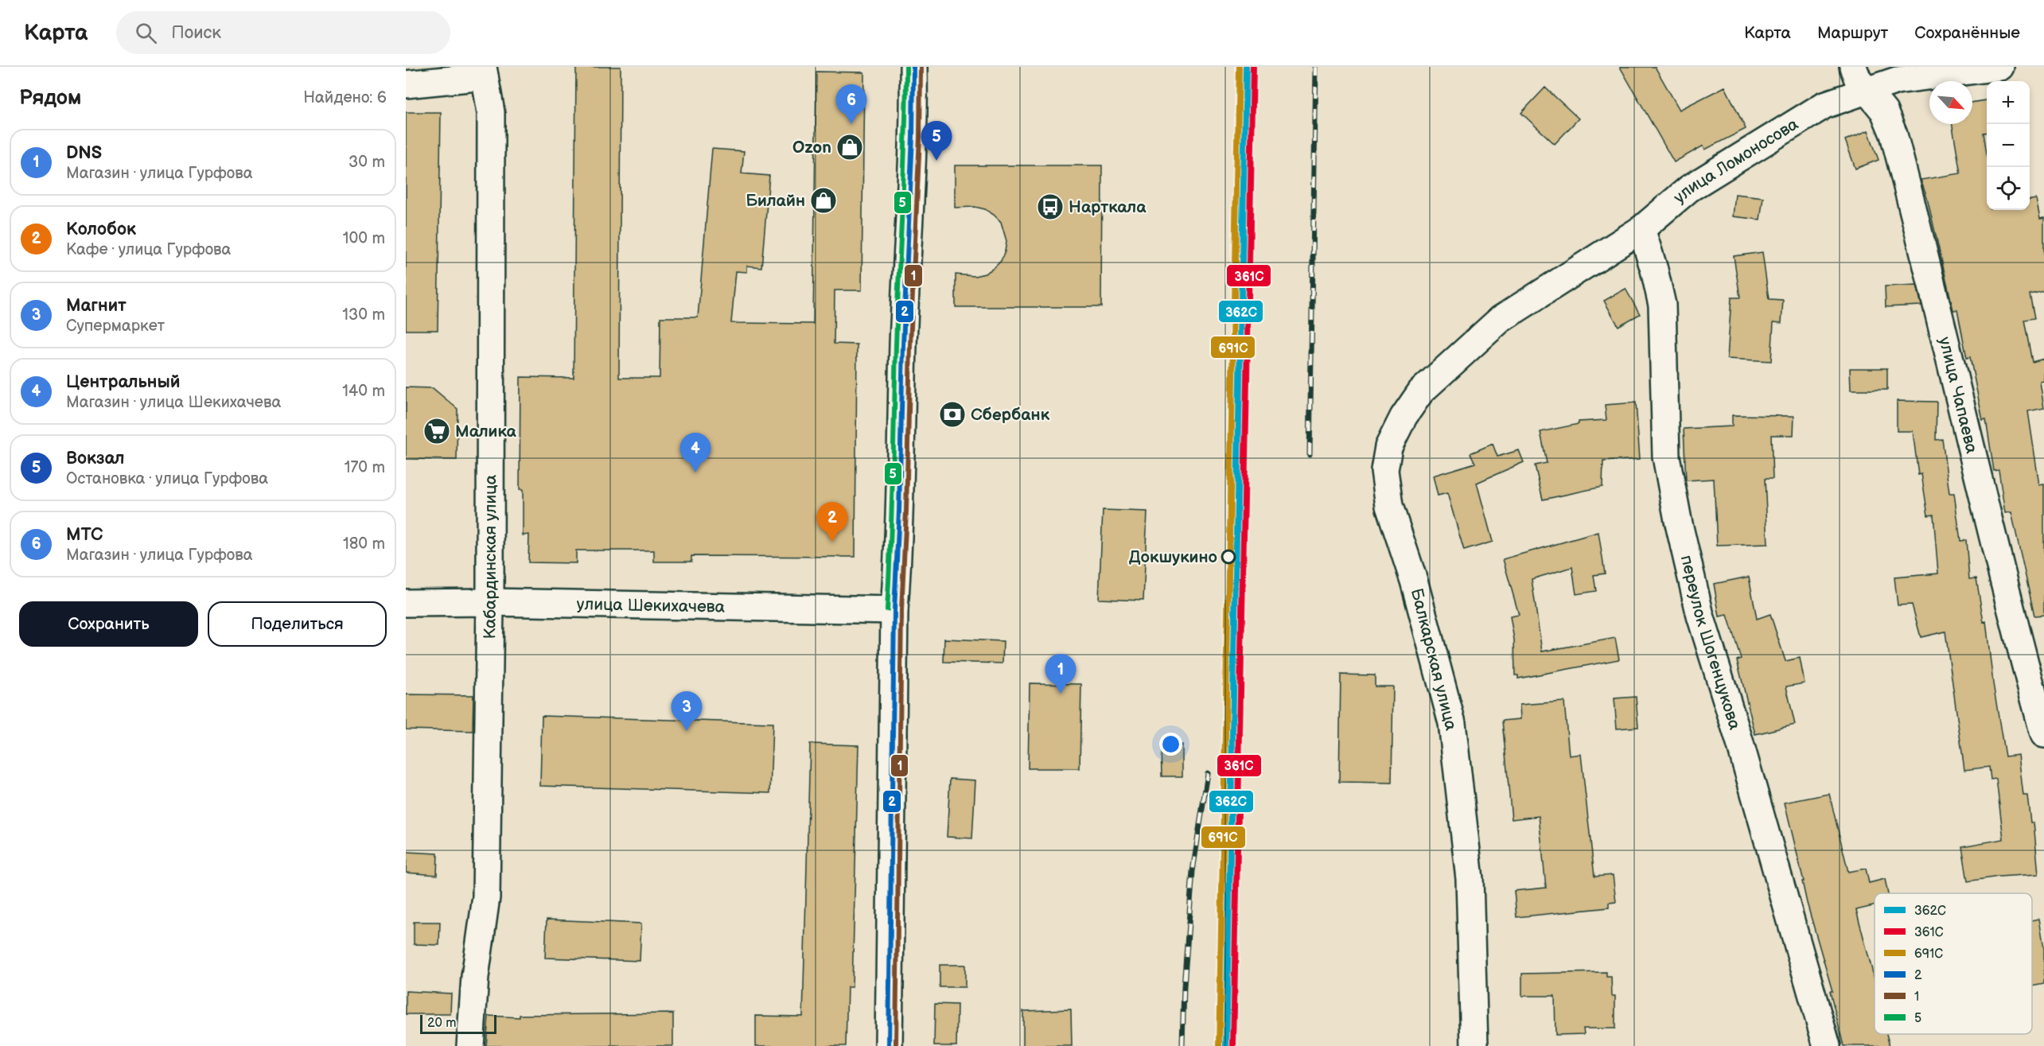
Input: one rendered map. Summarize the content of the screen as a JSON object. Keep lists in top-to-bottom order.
{
  "streets": {
    "street": [
      "улица Ломоносова",
      "улица Чапаева",
      "Кабардинская улица",
      "улица Шекихачева",
      "переулок Шогенцукова",
      "Балкарская улица"
    ]
  },
  "crossings": [
    ["улица Ломоносова", "улица Чапаева"],
    ["улица Ломоносова", "переулок Шогенцукова"],
    ["улица Ломоносова", "Балкарская улица"],
    ["Кабардинская улица", "улица Шекихачева"]
  ],
  "places": {
    "shop": ["Ozon", "Билайн"],
    "bus stop": ["Нарткала"],
    "bank": ["Сбербанк"],
    "supermarket": ["Малика"],
    "other": ["Докшукино"]
  },
  "lines": [
    "transit line 362С",
    "transit line 361С",
    "transit line 691С",
    "transit line 2",
    "transit line 1",
    "transit line 5"
  ],
  "legend": [
    "362С",
    "361С",
    "691С",
    "2",
    "1",
    "5"
  ],
  "scale_bar": "20 m",
  "north": "bottom right",
  "page": {
    "header": "Карта",
    "search": "Поиск",
    "nav": ["Карта", "Маршрут", "Сохранённые"],
    "heading": ["Рядом", "Найдено: 6"],
    "map_buttons": ["+", "−"],
    "pins": [
      "6",
      "5",
      "4",
      "2",
      "1",
      "3"
    ],
    "list": [
      {
        "mark": "1",
        "name": "DNS",
        "note": "Магазин · улица Гурфова",
        "value": "30 m"
      },
      {
        "mark": "2",
        "name": "Колобок",
        "note": "Кафе · улица Гурфова",
        "value": "100 m"
      },
      {
        "mark": "3",
        "name": "Магнит",
        "note": "Супермаркет",
        "value": "130 m"
      },
      {
        "mark": "4",
        "name": "Центральный",
        "note": "Магазин · улица Шекихачева",
        "value": "140 m"
      },
      {
        "mark": "5",
        "name": "Вокзал",
        "note": "Остановка · улица Гурфова",
        "value": "170 m"
      },
      {
        "mark": "6",
        "name": "МТС",
        "note": "Магазин · улица Гурфова",
        "value": "180 m"
      }
    ],
    "buttons": ["Сохранить", "Поделиться"],
    "scale": "20 m"
  }
}
